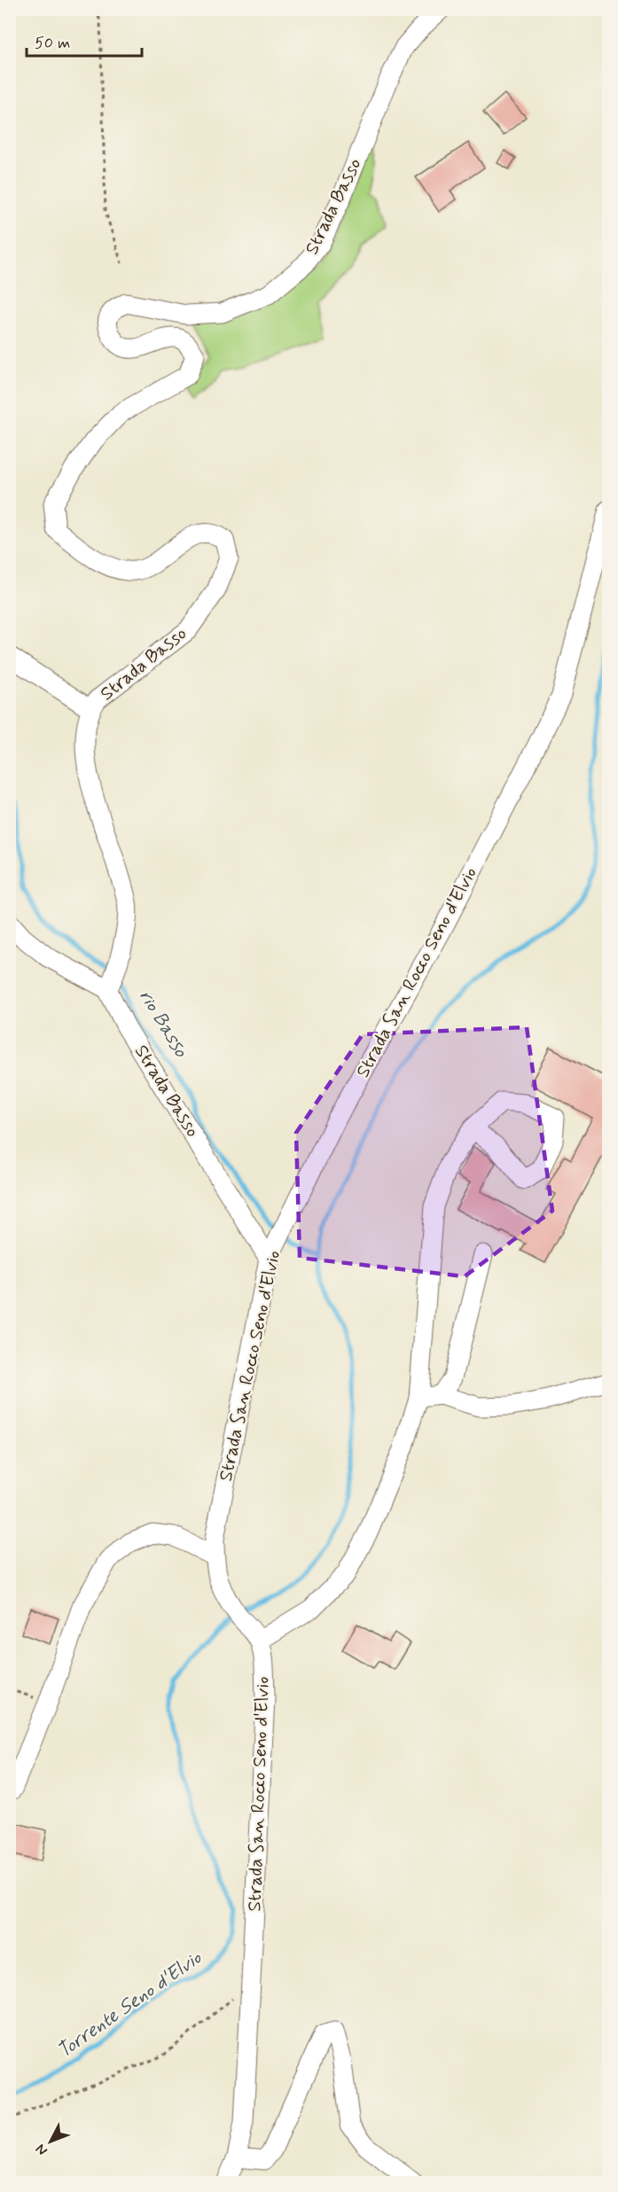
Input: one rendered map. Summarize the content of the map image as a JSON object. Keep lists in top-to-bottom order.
{
  "streets": {
    "street": ["Strada Basso", "Strada San Rocco Seno d'Elvio"]
  },
  "crossings": [
    ["Strada Basso", "Strada San Rocco Seno d'Elvio"]
  ],
  "water": ["rio Basso", "Torrente Seno d'Elvio"],
  "scale_bar": "50 m",
  "north": "bottom left"
}
